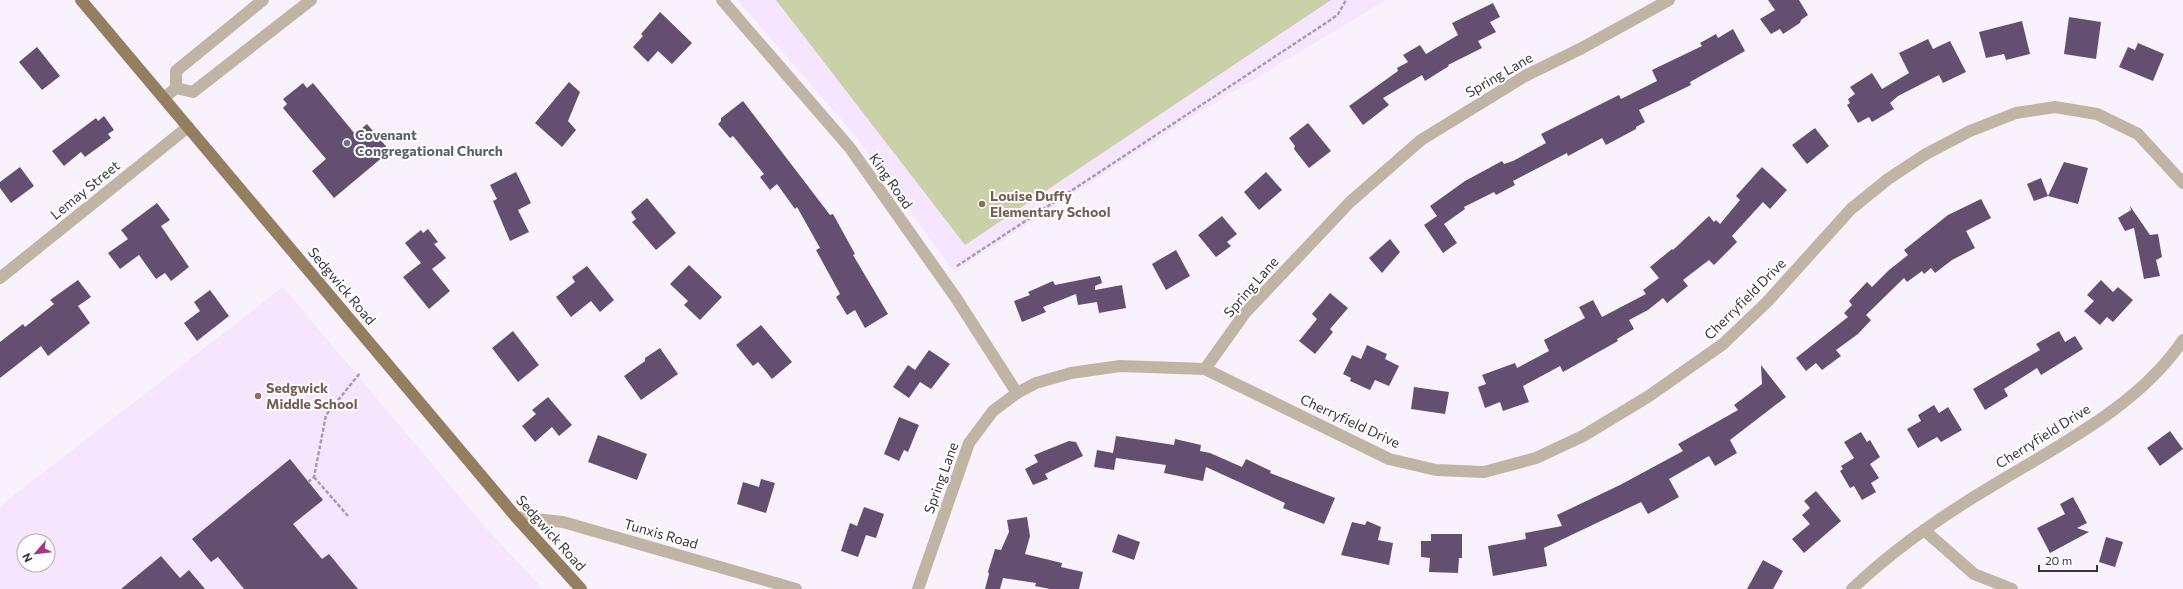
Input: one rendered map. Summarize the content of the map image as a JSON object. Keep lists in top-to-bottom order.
{
  "streets": {
    "main road": ["Sedgwick Road"],
    "street": [
      "Spring Lane",
      "King Road",
      "Lemay Street",
      "Cherryfield Drive",
      "Tunxis Road"
    ]
  },
  "crossings": [
    ["Spring Lane", "King Road"],
    ["Spring Lane", "Cherryfield Drive"],
    ["Lemay Street", "Sedgwick Road"],
    ["Sedgwick Road", "Tunxis Road"]
  ],
  "places": ["Covenant Congregational Church", "Louise Duffy Elementary School", "Sedgwick Middle School"],
  "scale_bar": "20 m",
  "north": "bottom left"
}
